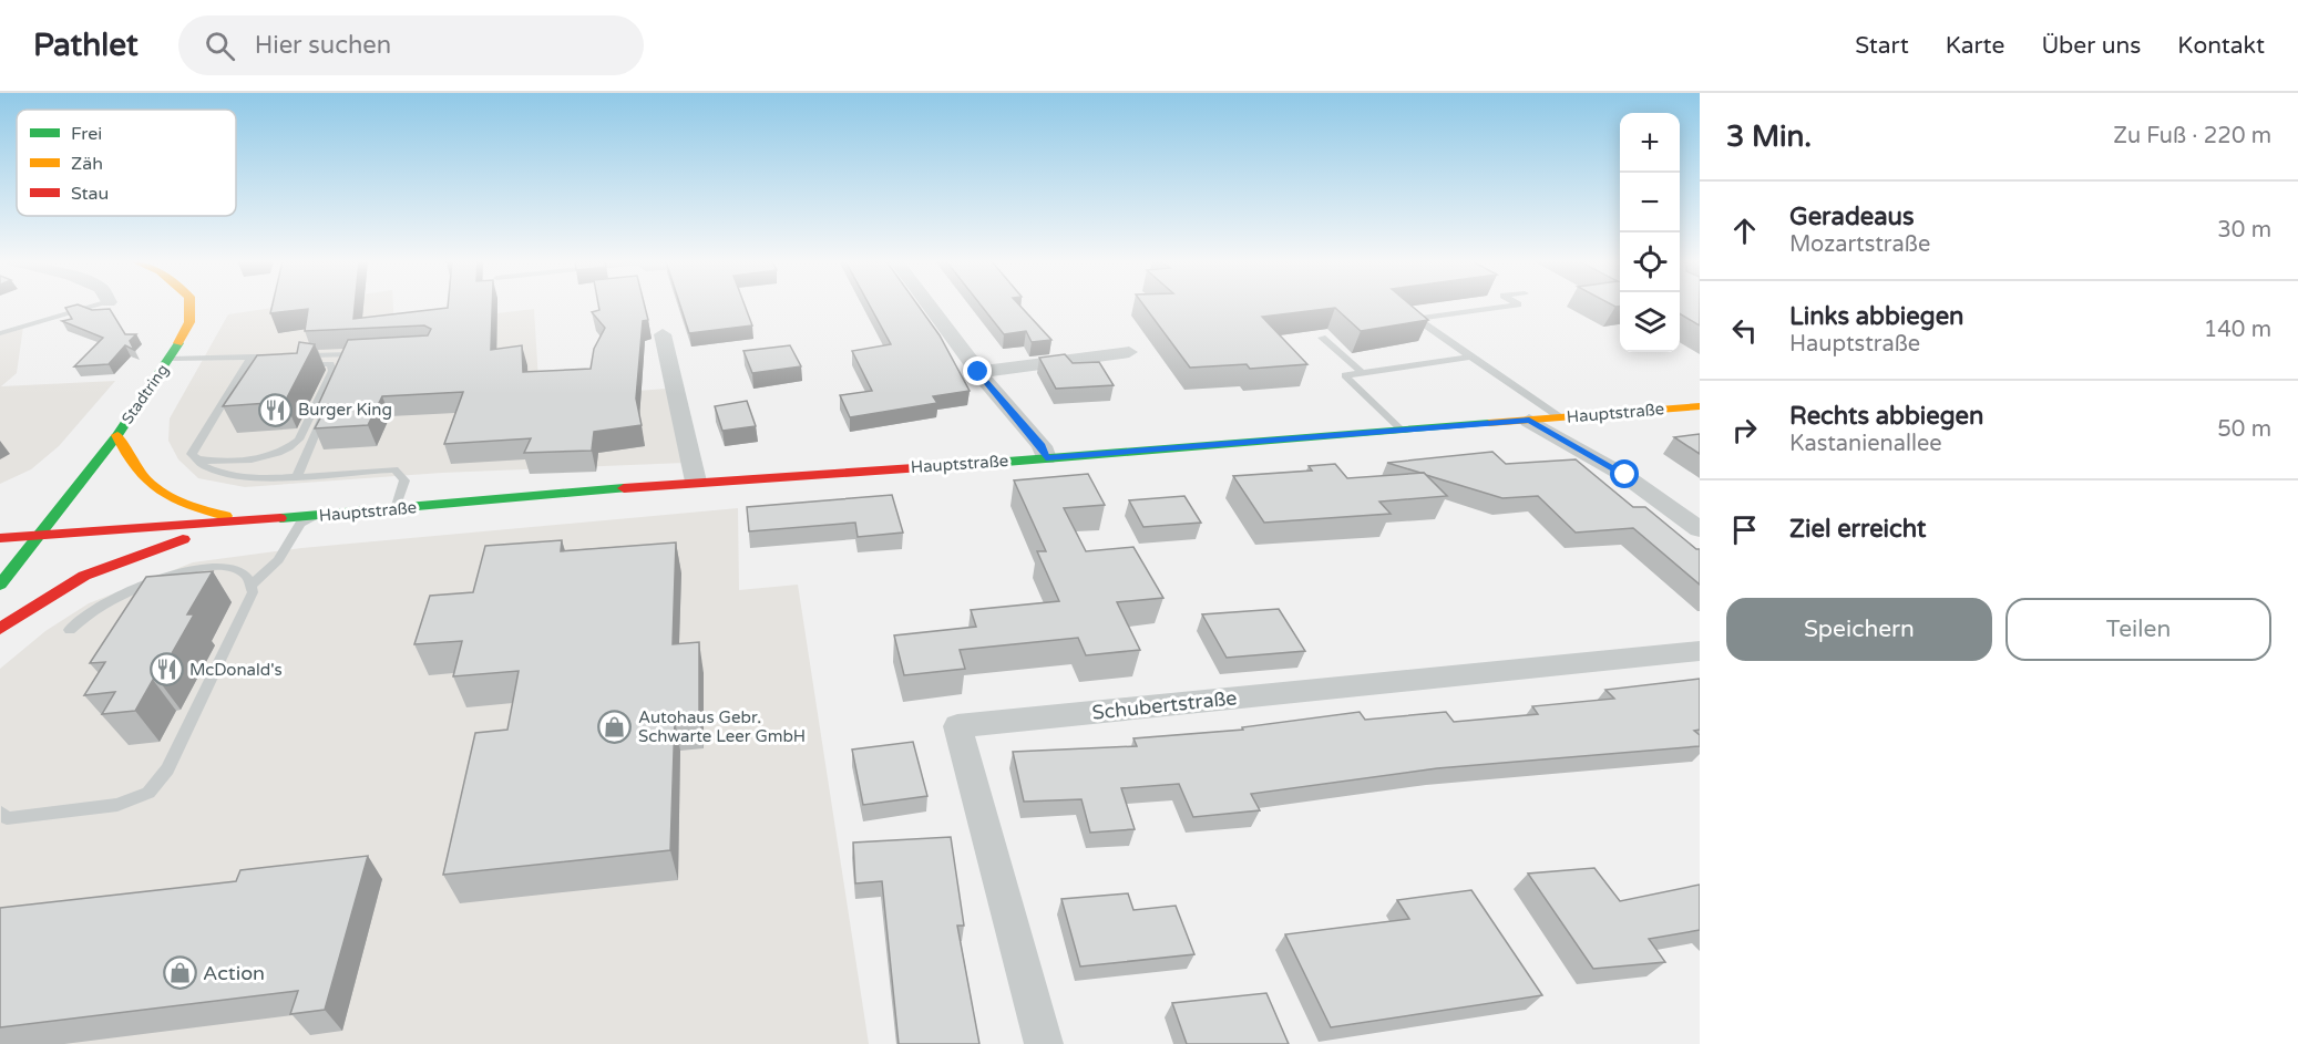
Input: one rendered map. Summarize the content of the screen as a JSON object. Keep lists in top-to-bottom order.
{
  "streets": {
    "main road": ["Stadtring", "Hauptstraße"],
    "street": ["Schubertstraße"]
  },
  "crossings": [
    ["Stadtring", "Hauptstraße"]
  ],
  "places": {
    "restaurant": ["Burger King", "McDonald's"],
    "shop": ["Autohaus Gebr. Schwarte Leer GmbH", "Action"]
  },
  "legend": ["Frei", "Zäh", "Stau"],
  "page": {
    "header": "Pathlet",
    "search": "Hier suchen",
    "nav": [
      "Start",
      "Karte",
      "Über uns",
      "Kontakt"
    ],
    "heading": ["3 Min.", "Zu Fuß · 220 m"],
    "map_buttons": ["+", "−"],
    "list": [
      ["Geradeaus", "Mozartstraße", "30 m"],
      ["Links abbiegen", "Hauptstraße", "140 m"],
      ["Rechts abbiegen", "Kastanienallee", "50 m"],
      "Ziel erreicht"
    ],
    "buttons": ["Speichern", "Teilen"]
  }
}
